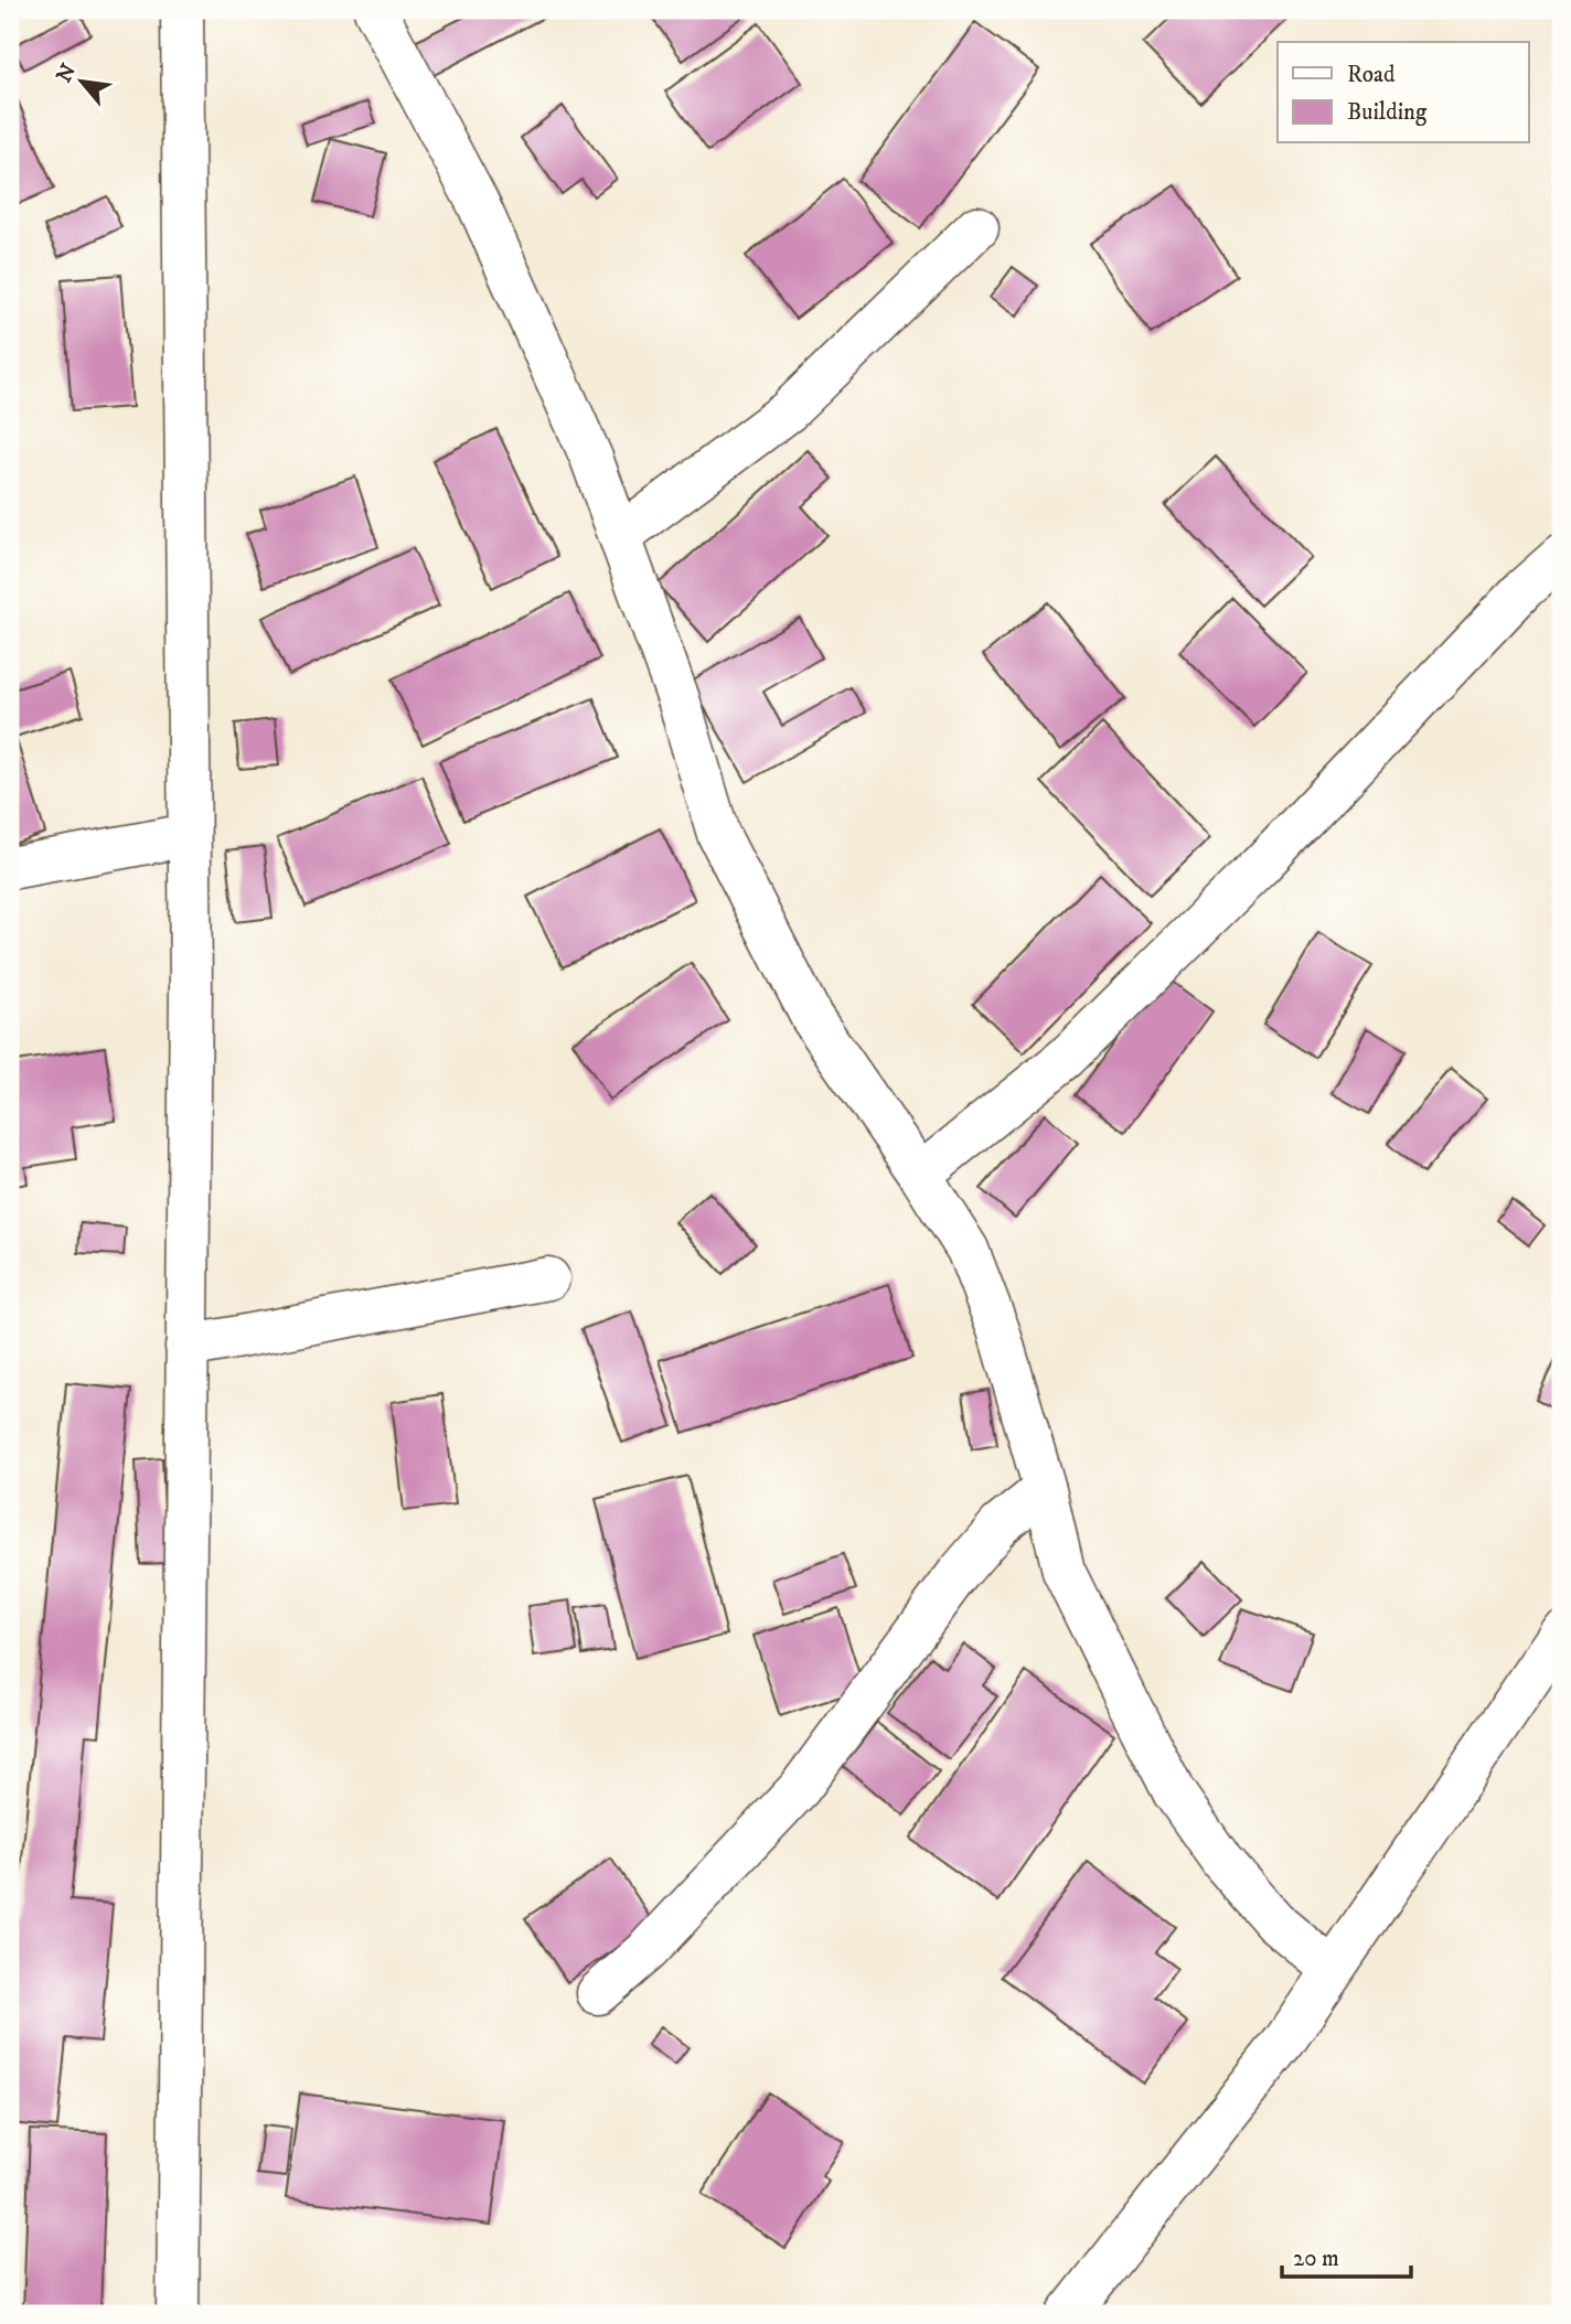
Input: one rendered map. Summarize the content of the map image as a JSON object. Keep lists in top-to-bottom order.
{
  "legend": ["Road", "Building"],
  "scale_bar": "20 m",
  "north": "top left"
}
